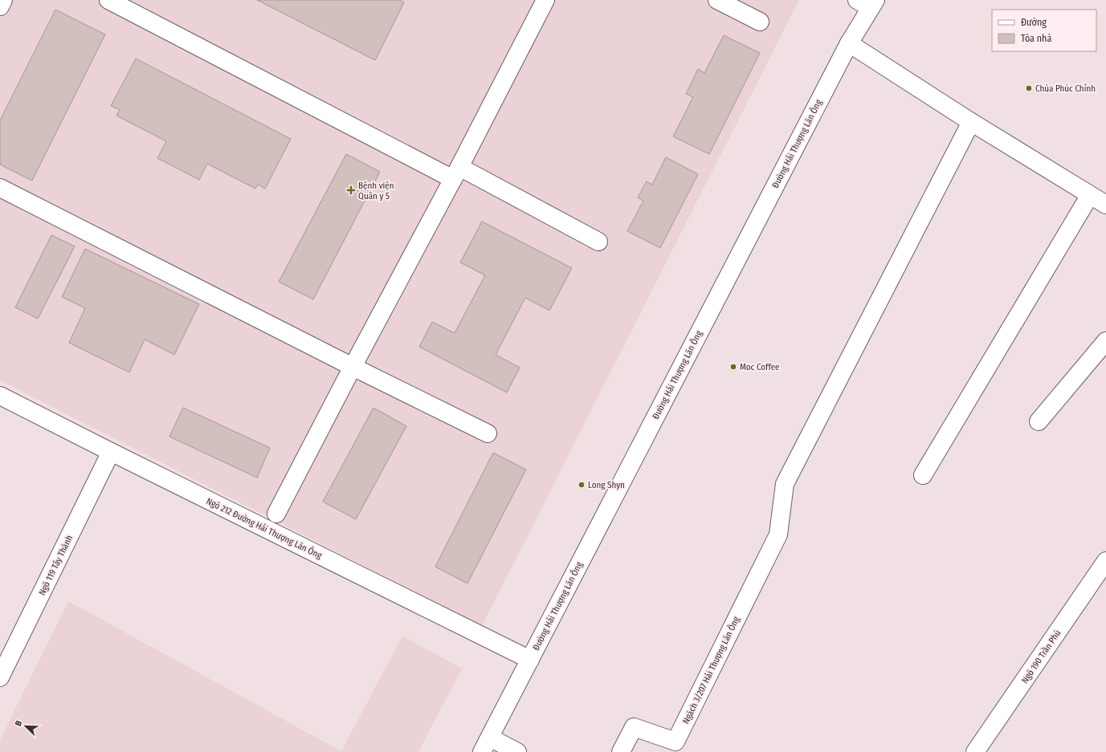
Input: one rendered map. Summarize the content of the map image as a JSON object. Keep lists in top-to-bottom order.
{
  "streets": {
    "street": [
      "Đường Hải Thượng Lãn Ông",
      "Ngõ 212 Đường Hải Thượng Lãn Ông",
      "Ngõ 119 Tây Thành",
      "Ngõ 190 Trần Phú",
      "Ngách 3/207 Hải Thượng Lãn Ông"
    ]
  },
  "crossings": [
    ["Đường Hải Thượng Lãn Ông", "Ngõ 212 Đường Hải Thượng Lãn Ông"],
    ["Ngõ 212 Đường Hải Thượng Lãn Ông", "Ngõ 119 Tây Thành"]
  ],
  "places": {
    "other": ["Chùa Phúc Chỉnh", "Moc Coffee", "Long Shyn"],
    "health": ["Bệnh viện Quân y 5"]
  },
  "legend": ["Đường", "Tòa nhà"],
  "north": "top left"
}
